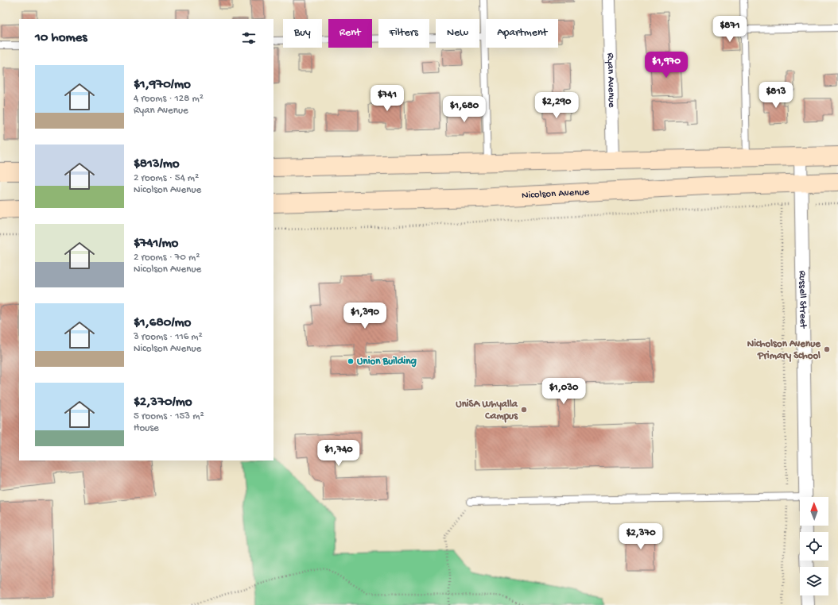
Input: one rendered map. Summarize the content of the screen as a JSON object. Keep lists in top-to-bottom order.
{
  "streets": {
    "main road": ["Nicolson Avenue"],
    "street": ["Ryan Avenue", "Russell Street"]
  },
  "crossings": [
    ["Nicolson Avenue", "Russell Street"]
  ],
  "places": ["Nicholson Avenue Primary School", "Union Building", "UniSA Whyalla Campus"],
  "north": "top",
  "page": {
    "price": [
      "$871",
      "$1,970",
      "$813",
      "$741",
      "$2,290",
      "$1,680",
      "$1,390",
      "$1,030",
      "$1,740",
      "$2,370"
    ],
    "chip": [
      "Buy",
      "Rent",
      "Filters",
      "New",
      "Apartment"
    ],
    "heading": "10 homes",
    "list": [
      {
        "name": "$1,970/mo",
        "note": "4 rooms · 128 m² · Ryan Avenue"
      },
      {
        "name": "$813/mo",
        "note": "2 rooms · 54 m² · Nicolson Avenue"
      },
      {
        "name": "$741/mo",
        "note": "2 rooms · 70 m² · Nicolson Avenue"
      },
      {
        "name": "$1,680/mo",
        "note": "3 rooms · 116 m² · Nicolson Avenue"
      },
      {
        "name": "$2,370/mo",
        "note": "5 rooms · 153 m² · House"
      }
    ]
  }
}
